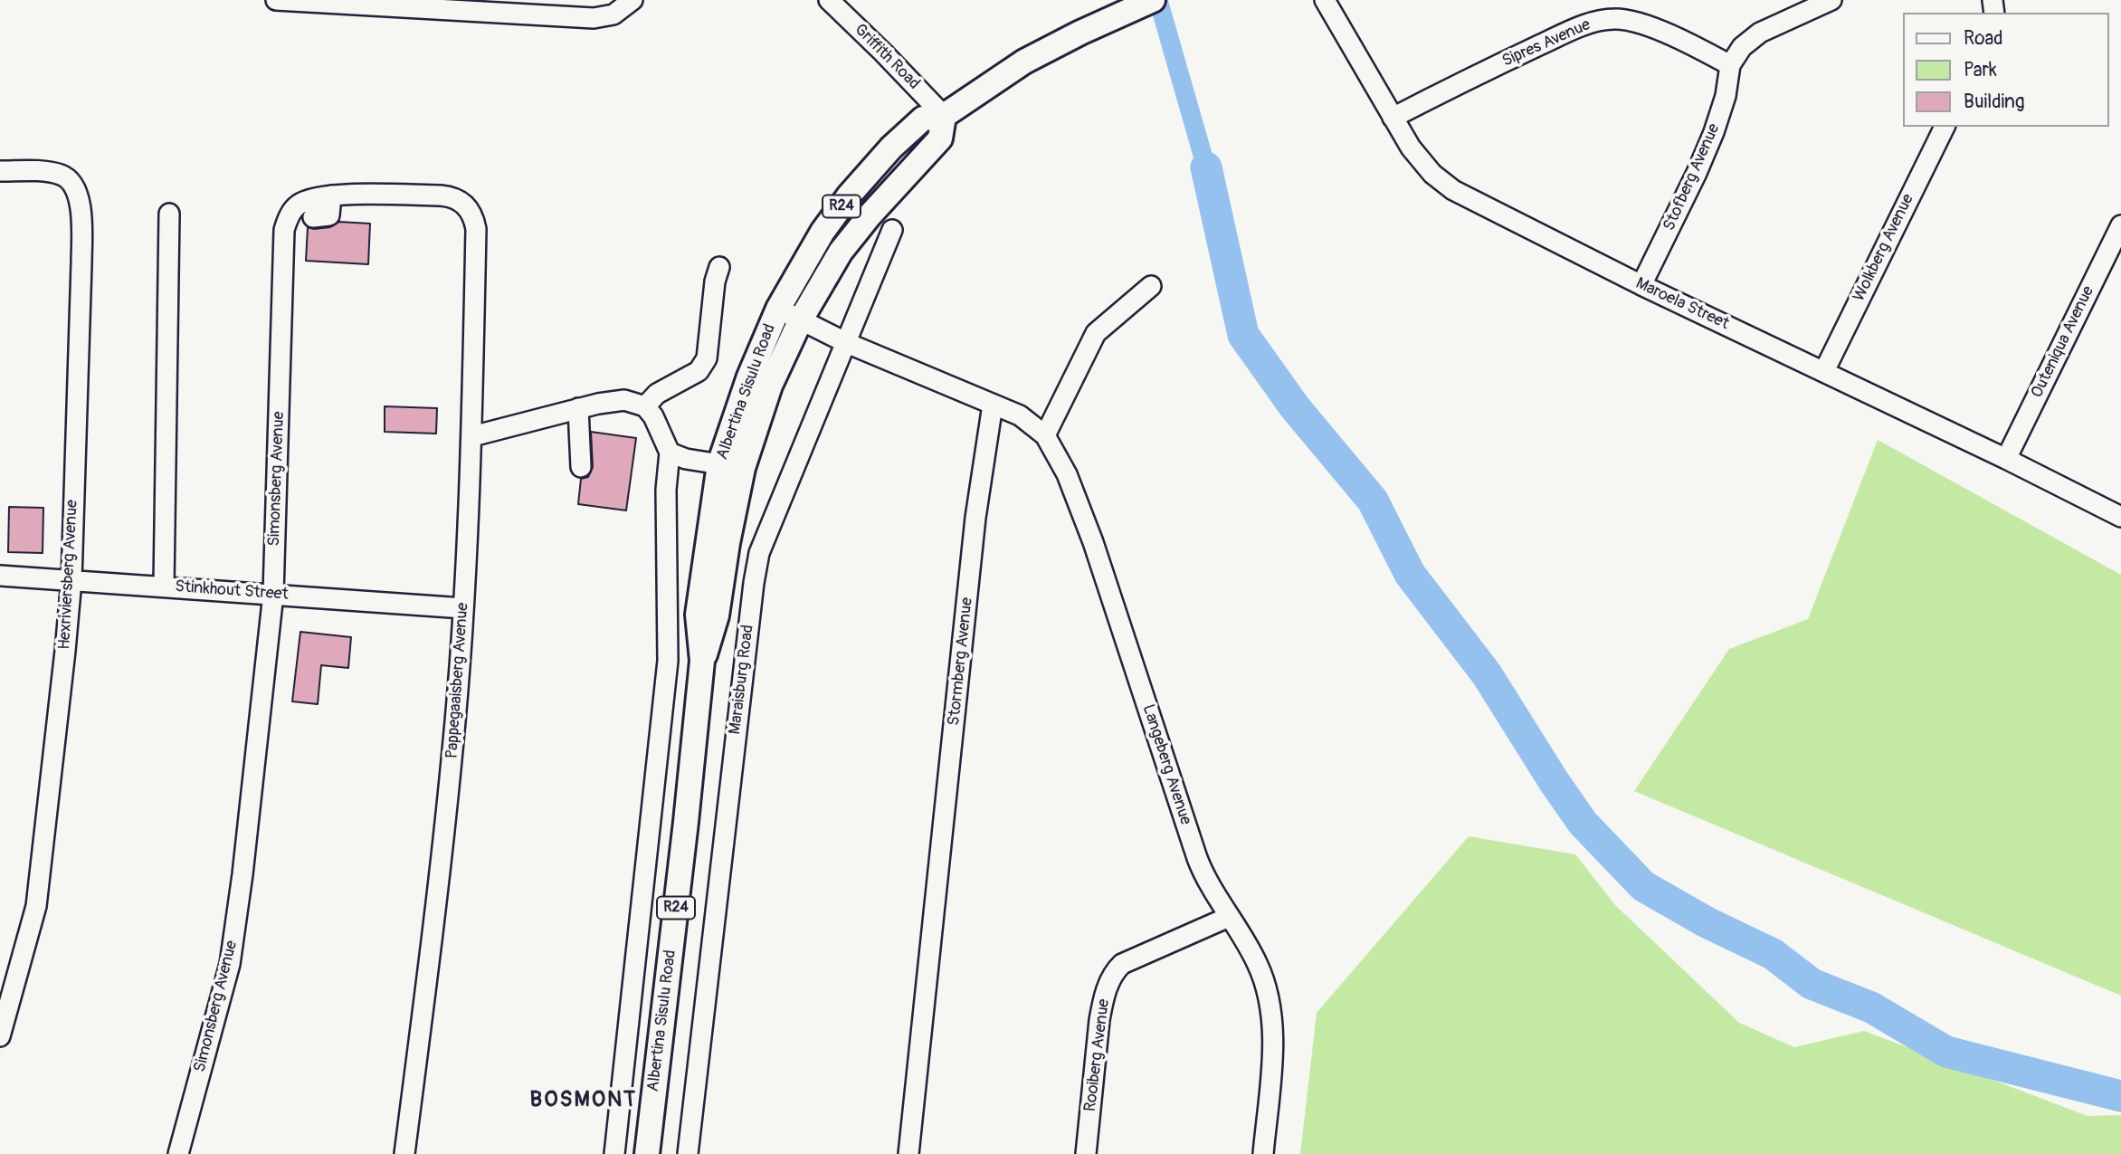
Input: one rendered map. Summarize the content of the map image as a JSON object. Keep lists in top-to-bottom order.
{
  "streets": {
    "main road": ["R24", "Albertina Sisulu Road"],
    "street": [
      "Sipres Avenue",
      "Griffith Road",
      "Stofberg Avenue",
      "Wolkberg Avenue",
      "Maroela Street",
      "Outeniqua Avenue",
      "Simonsberg Avenue",
      "Hexriviersberg Avenue",
      "Stinkhout Street",
      "Stormberg Avenue",
      "Maraisburg Road",
      "Pappegaaisberg Avenue",
      "Langeberg Avenue",
      "Rooiberg Avenue"
    ]
  },
  "crossings": [
    ["Sipres Avenue", "Stofberg Avenue"],
    ["Sipres Avenue", "Maroela Street"],
    ["Griffith Road", "Albertina Sisulu Road"],
    ["Stofberg Avenue", "Maroela Street"],
    ["Wolkberg Avenue", "Maroela Street"],
    ["Maroela Street", "Outeniqua Avenue"],
    ["Simonsberg Avenue", "Stinkhout Street"],
    ["Simonsberg Avenue", "Pappegaaisberg Avenue"],
    ["Hexriviersberg Avenue", "Stinkhout Street"],
    ["Stinkhout Street", "Pappegaaisberg Avenue"],
    ["Stormberg Avenue", "Langeberg Avenue"],
    ["Langeberg Avenue", "Rooiberg Avenue"]
  ],
  "districts": ["BOSMONT"],
  "legend": ["Road", "Park", "Building"]
}
